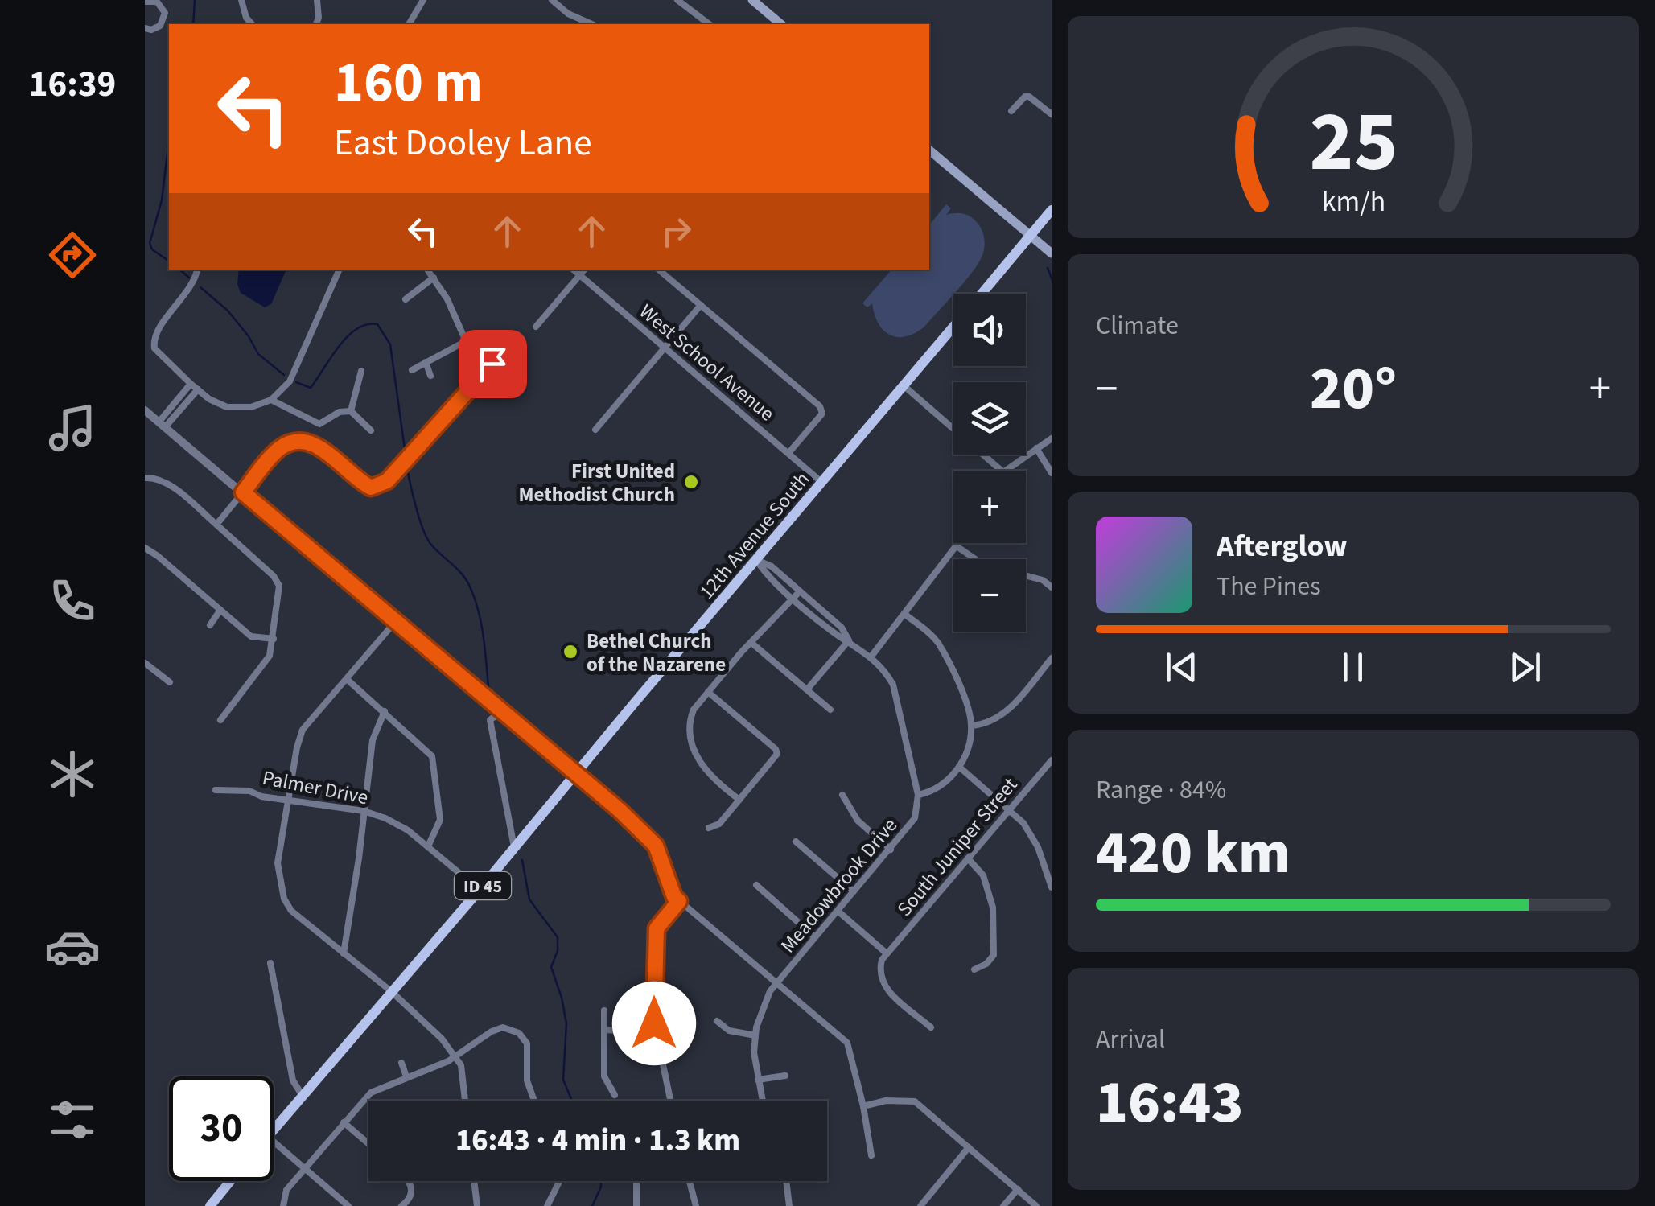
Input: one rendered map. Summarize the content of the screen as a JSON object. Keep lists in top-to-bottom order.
{
  "streets": {
    "main road": ["12th Avenue South", "ID 45"],
    "street": [
      "West School Avenue",
      "Palmer Drive",
      "South Juniper Street",
      "Meadowbrook Drive"
    ]
  },
  "crossings": [
    ["West School Avenue", "12th Avenue South"],
    ["12th Avenue South", "Palmer Drive"]
  ],
  "places": ["First United Methodist Church", "Bethel Church of the Nazarene"],
  "page": {
    "tabs": "16:39",
    "turn": ["160 m", "East Dooley Lane"],
    "tile": [
      "Climate",
      ["Range · 84%", "420 km"],
      ["Arrival", "16:43"]
    ],
    "map_buttons": ["+", "−"],
    "heat": ["−", "20°", "+"],
    "song": ["Afterglow", "The Pines"],
    "limit": "30",
    "trip": "16:43 · 4 min · 1.3 km",
    "gauge": ["25", "km/h"]
  }
}
